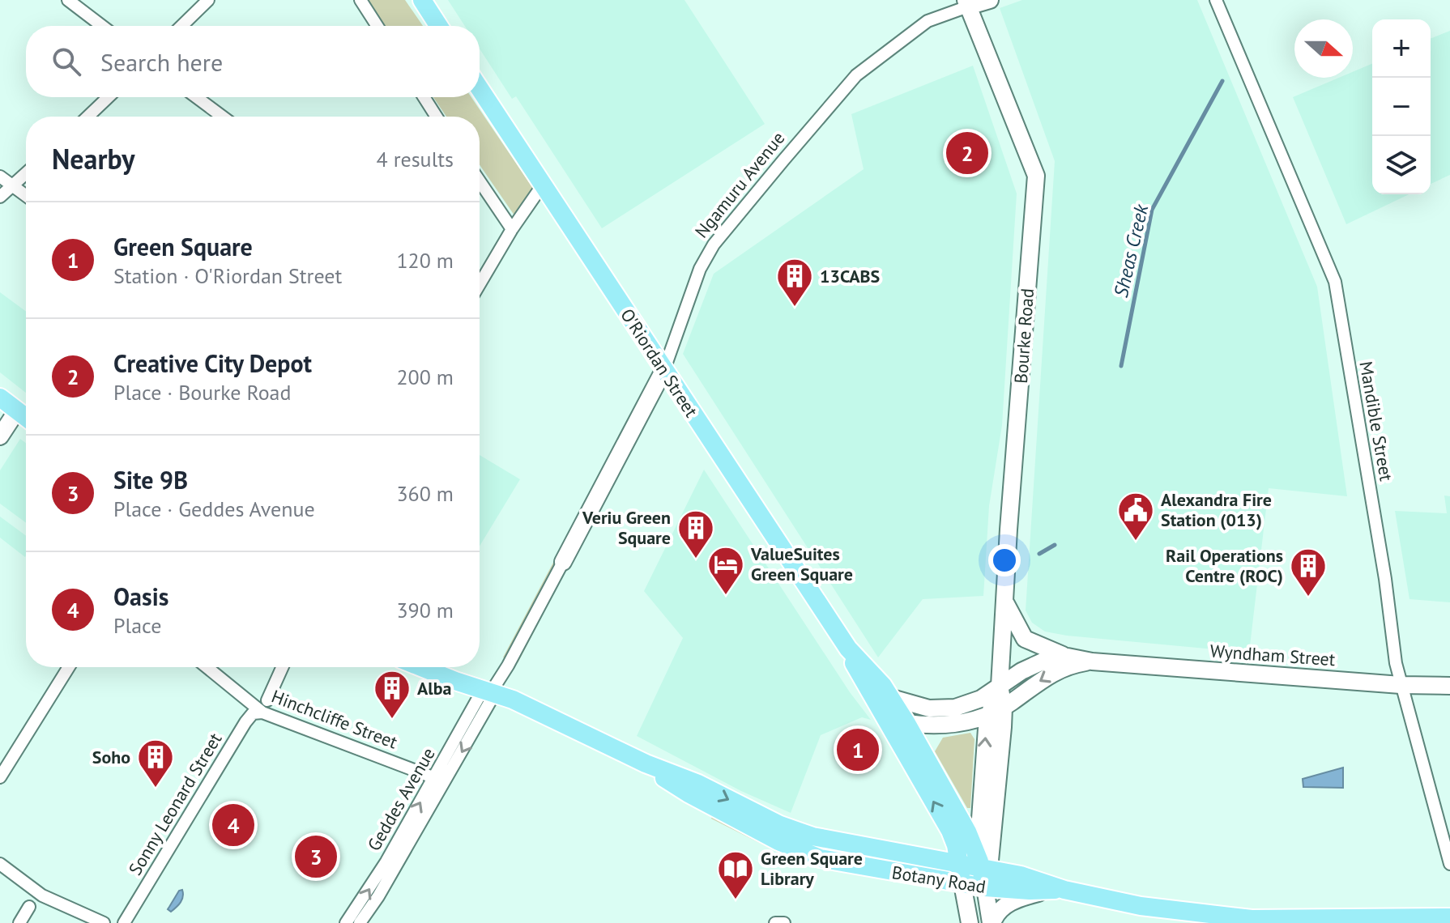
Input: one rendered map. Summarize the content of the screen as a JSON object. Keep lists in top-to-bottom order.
{
  "streets": {
    "main road": [
      "Ngamuru Avenue",
      "Bourke Road",
      "O'Riordan Street",
      "Wyndham Street",
      "Botany Road"
    ],
    "street": [
      "Mandible Street",
      "Hinchcliffe Street",
      "Geddes Avenue",
      "Sonny Leonard Street"
    ]
  },
  "crossings": [
    ["Ngamuru Avenue", "Bourke Road"],
    ["Ngamuru Avenue", "O'Riordan Street"],
    ["Ngamuru Avenue", "Geddes Avenue"],
    ["Ngamuru Avenue", "Botany Road"],
    ["Bourke Road", "O'Riordan Street"],
    ["Bourke Road", "Wyndham Street"],
    ["Bourke Road", "Botany Road"],
    ["O'Riordan Street", "Wyndham Street"],
    ["O'Riordan Street", "Botany Road"],
    ["Mandible Street", "Wyndham Street"],
    ["Hinchcliffe Street", "Geddes Avenue"],
    ["Hinchcliffe Street", "Sonny Leonard Street"],
    ["Geddes Avenue", "Botany Road"]
  ],
  "water": ["Sheas Creek"],
  "places": {
    "building": [
      "13CABS",
      "Veriu Green Square",
      "Rail Operations Centre (ROC)",
      "Alba",
      "Soho"
    ],
    "public building": ["Alexandra Fire Station (013)"],
    "hotel": ["ValueSuites Green Square"],
    "library": ["Green Square Library"]
  },
  "north": "right",
  "page": {
    "map_buttons": ["+", "−"],
    "search": "Search here",
    "heading": ["Nearby", "4 results"],
    "pins": [
      "2",
      "1",
      "4",
      "3"
    ],
    "list": [
      {
        "mark": "1",
        "name": "Green Square",
        "note": "Station · O'Riordan Street",
        "value": "120 m"
      },
      {
        "mark": "2",
        "name": "Creative City Depot",
        "note": "Place · Bourke Road",
        "value": "200 m"
      },
      {
        "mark": "3",
        "name": "Site 9B",
        "note": "Place · Geddes Avenue",
        "value": "360 m"
      },
      {
        "mark": "4",
        "name": "Oasis",
        "note": "Place",
        "value": "390 m"
      }
    ]
  }
}
